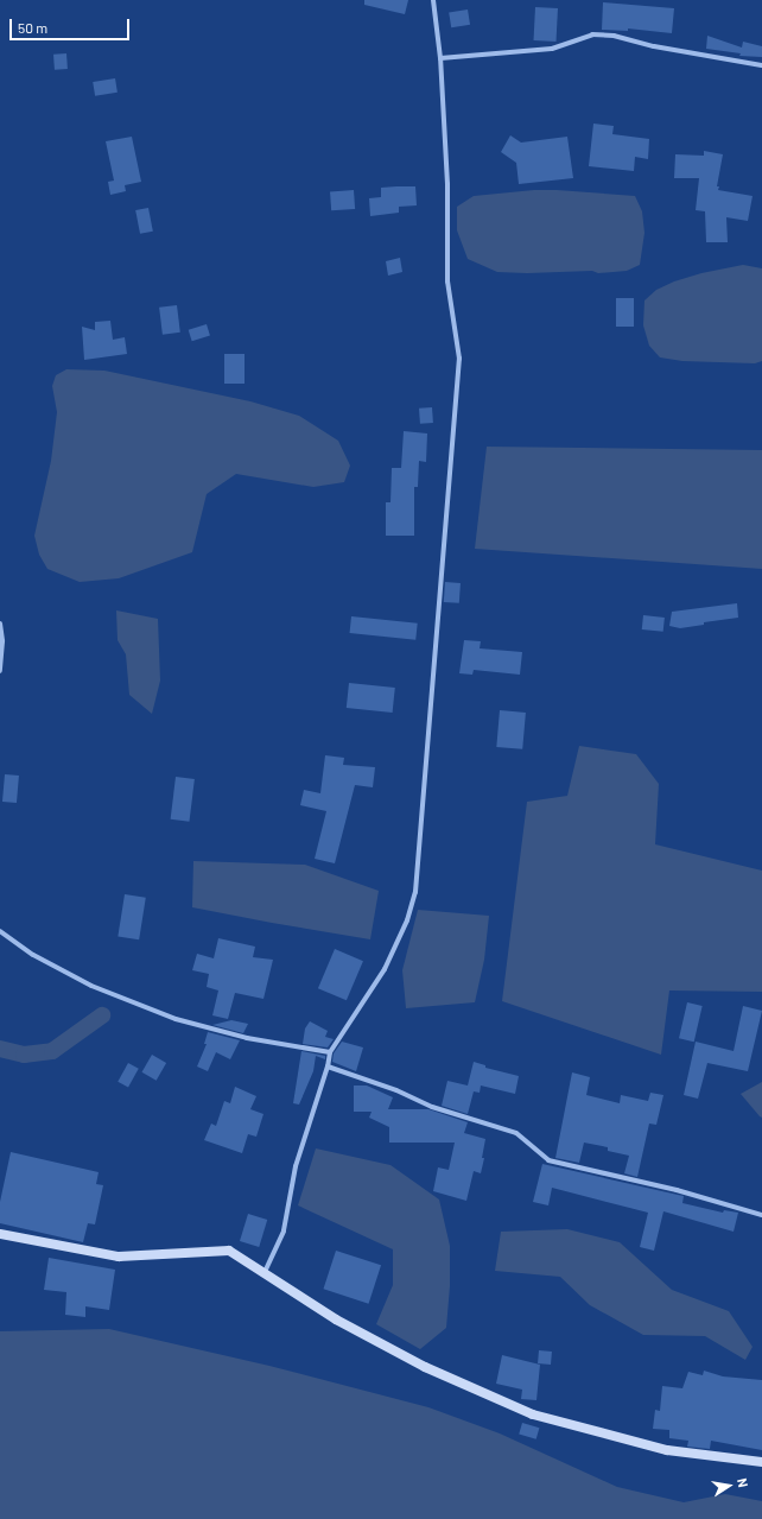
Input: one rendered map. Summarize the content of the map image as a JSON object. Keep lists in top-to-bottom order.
{
  "scale_bar": "50 m",
  "north": "right"
}
